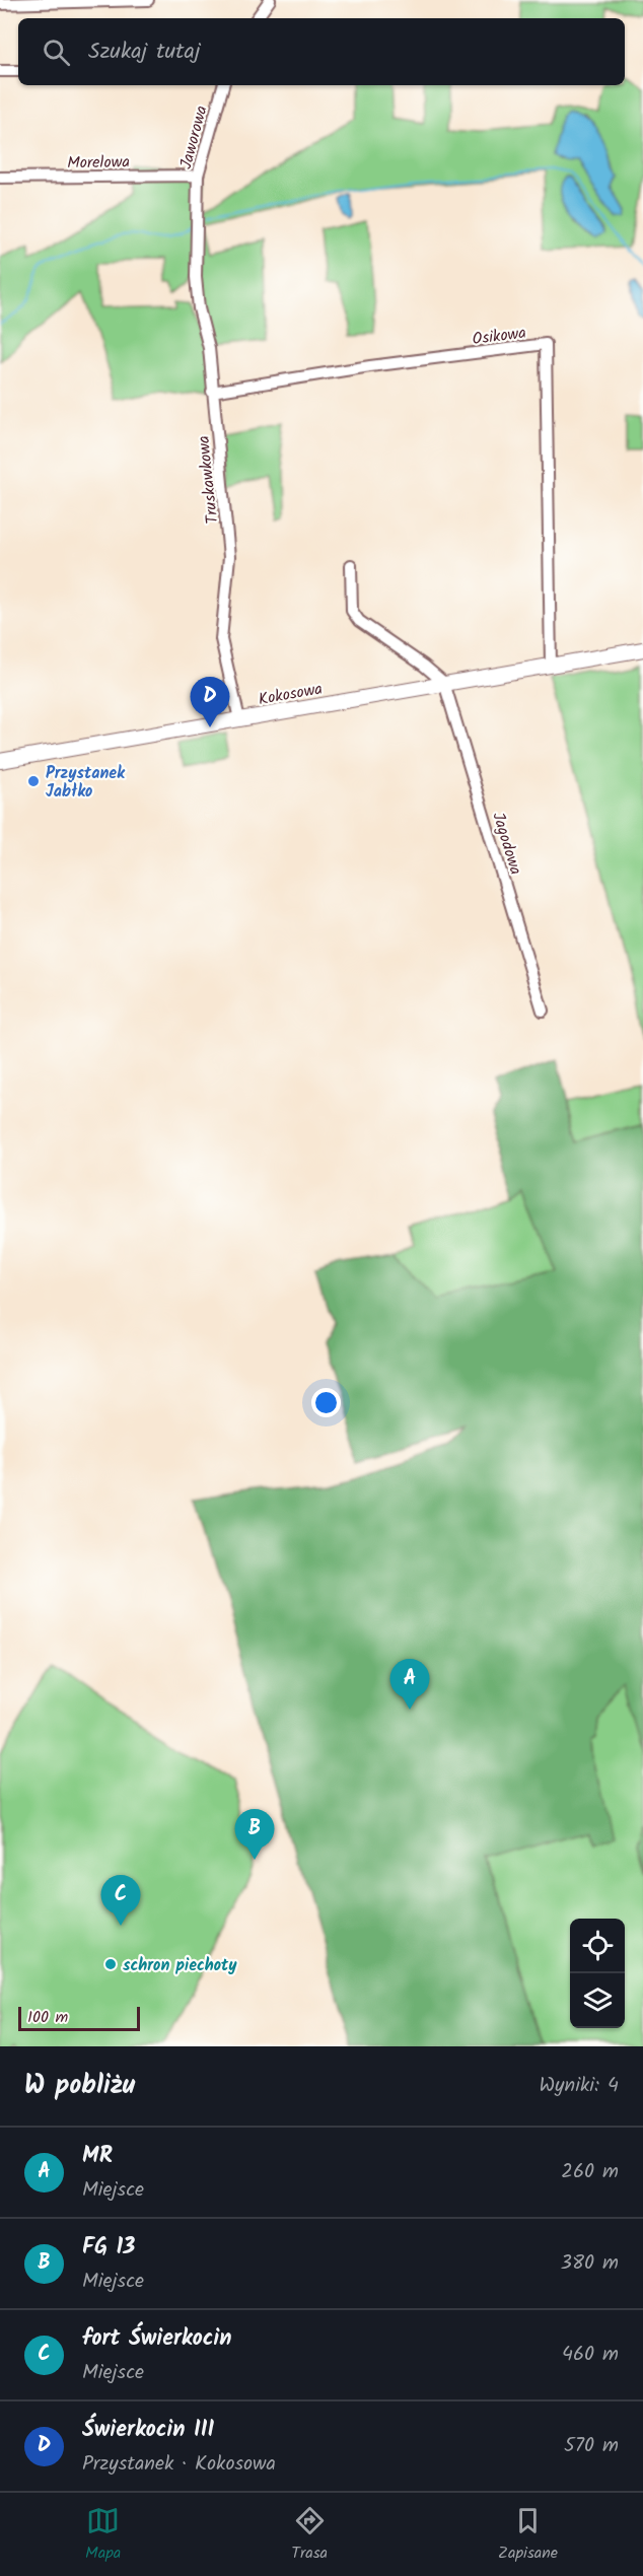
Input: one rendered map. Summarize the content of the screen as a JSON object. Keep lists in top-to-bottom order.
{
  "streets": {
    "main road": ["Kokosowa"],
    "street": [
      "Jaworowa",
      "Morelowa",
      "Osikowa",
      "Truskawkowa",
      "Jagodowa"
    ]
  },
  "crossings": [
    ["Jaworowa", "Morelowa"],
    ["Jaworowa", "Truskawkowa"],
    ["Osikowa", "Truskawkowa"],
    ["Osikowa", "Kokosowa"],
    ["Truskawkowa", "Kokosowa"],
    ["Kokosowa", "Jagodowa"]
  ],
  "places": ["Przystanek Jabłko", "schron piechoty"],
  "scale_bar": "100 m",
  "page": {
    "search": "Szukaj tutaj",
    "pins": [
      "D",
      "A",
      "B",
      "C"
    ],
    "scale": "100 m",
    "heading": ["W pobliżu", "Wyniki: 4"],
    "list": [
      {
        "mark": "A",
        "name": "MR",
        "note": "Miejsce",
        "value": "260 m"
      },
      {
        "mark": "B",
        "name": "FG 13",
        "note": "Miejsce",
        "value": "380 m"
      },
      {
        "mark": "C",
        "name": "fort Świerkocin",
        "note": "Miejsce",
        "value": "460 m"
      },
      {
        "mark": "D",
        "name": "Świerkocin III",
        "note": "Przystanek · Kokosowa",
        "value": "570 m"
      }
    ],
    "nav": ["Mapa", "Trasa", "Zapisane"]
  }
}
